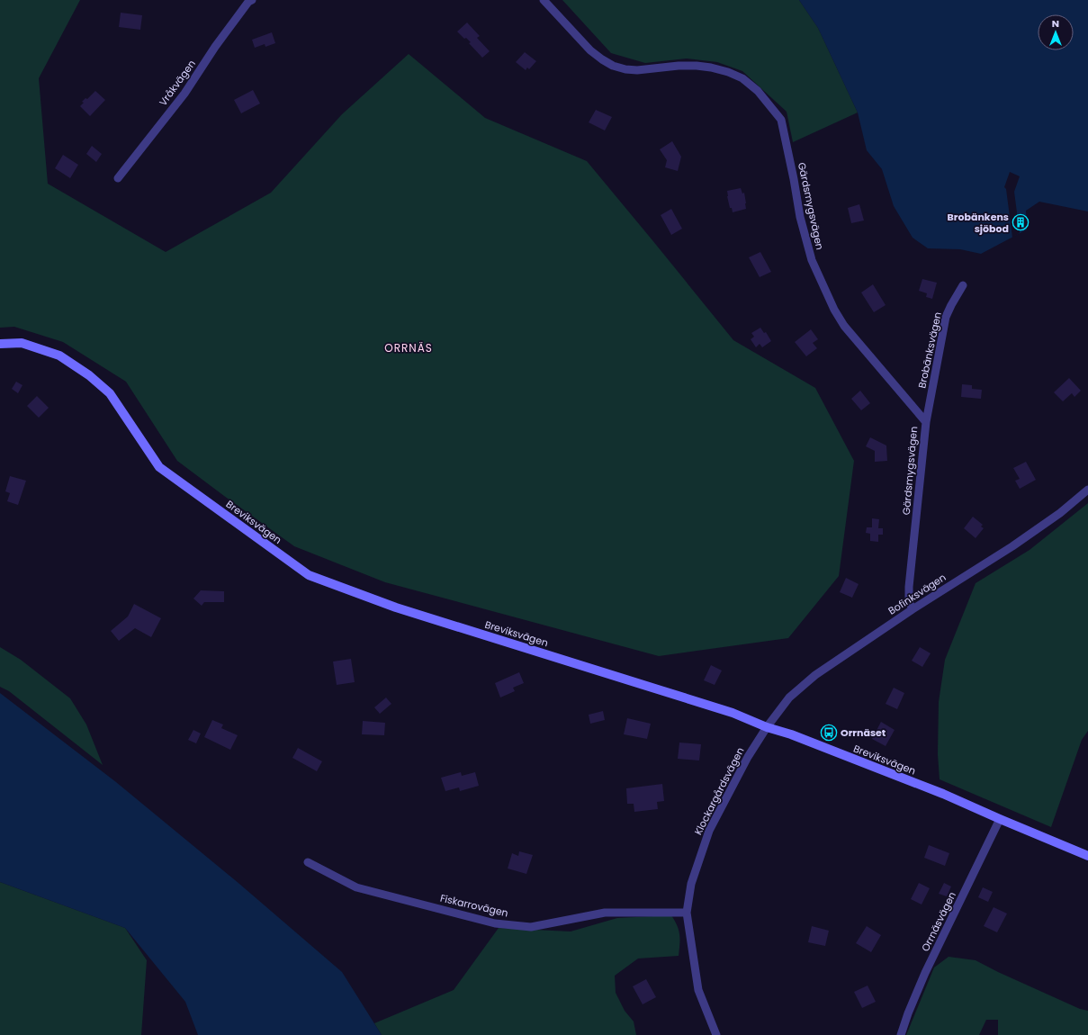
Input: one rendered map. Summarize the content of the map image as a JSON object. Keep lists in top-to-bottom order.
{
  "streets": {
    "main road": ["Breviksvägen"],
    "street": [
      "Vråkvägen",
      "Gärdsmygsvägen",
      "Brobänksvägen",
      "Bofinksvägen",
      "Klockargårdsvägen",
      "Fiskarrovägen",
      "Orrnäsvägen"
    ]
  },
  "crossings": [
    ["Gärdsmygsvägen", "Brobänksvägen"],
    ["Gärdsmygsvägen", "Bofinksvägen"],
    ["Breviksvägen", "Bofinksvägen"],
    ["Breviksvägen", "Klockargårdsvägen"],
    ["Breviksvägen", "Orrnäsvägen"],
    ["Bofinksvägen", "Klockargårdsvägen"],
    ["Klockargårdsvägen", "Fiskarrovägen"]
  ],
  "districts": ["ORRNÄS"],
  "places": {
    "building": ["Brobänkens sjöbod"],
    "bus stop": ["Orrnäset"]
  },
  "north": "top"
}
